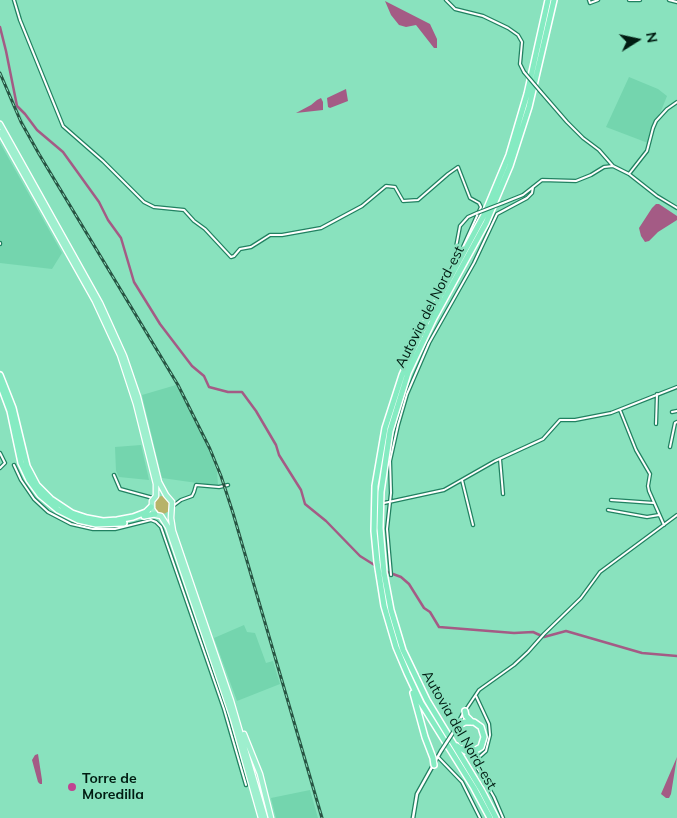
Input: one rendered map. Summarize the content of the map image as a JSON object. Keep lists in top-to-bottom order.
{
  "streets": {
    "highway": ["Autovia del Nord-est"]
  },
  "places": ["Torre de Moredilla"],
  "north": "right"
}
